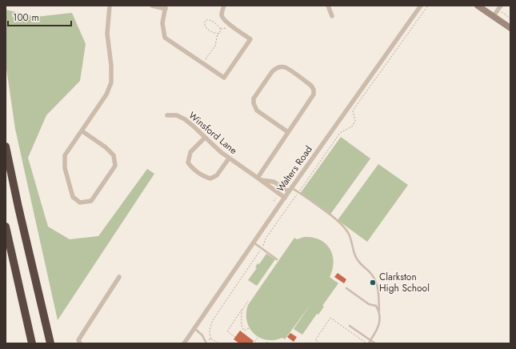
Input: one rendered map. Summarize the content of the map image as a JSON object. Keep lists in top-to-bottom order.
{
  "streets": {
    "street": ["Winsford Lane", "Walters Road"]
  },
  "crossings": [
    ["Winsford Lane", "Walters Road"]
  ],
  "places": ["Clarkston High School"],
  "scale_bar": "100 m"
}
